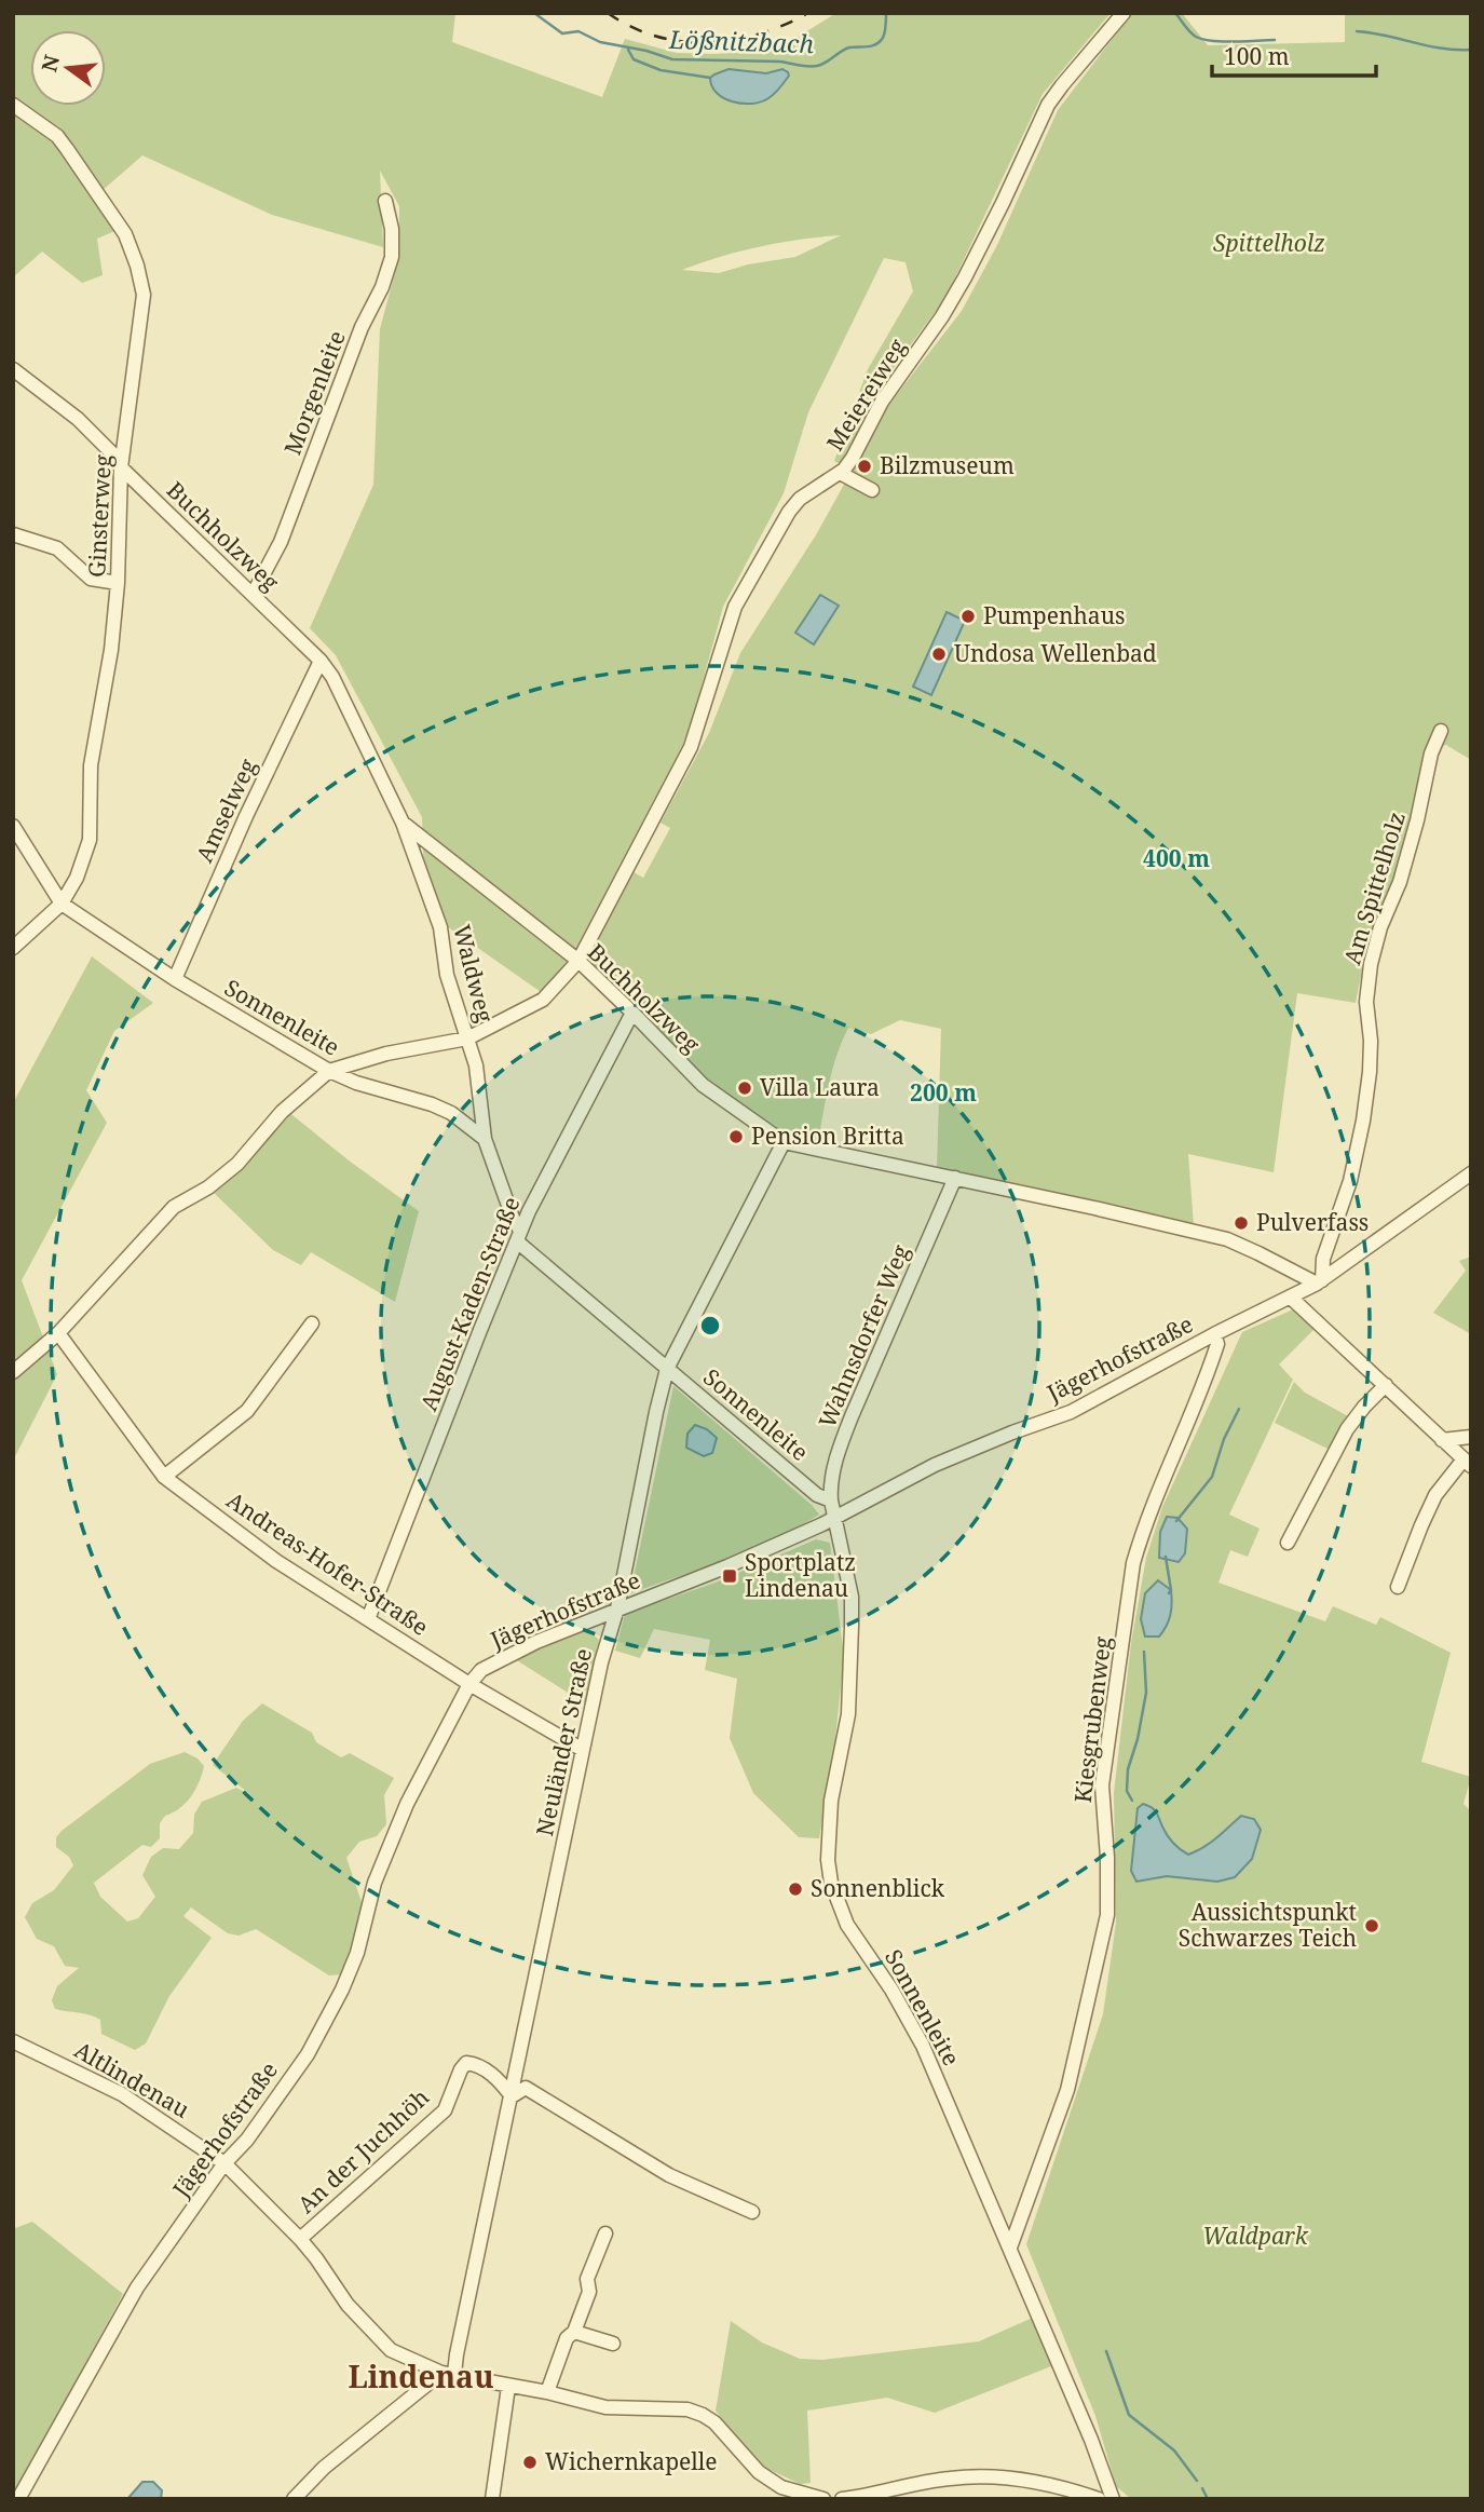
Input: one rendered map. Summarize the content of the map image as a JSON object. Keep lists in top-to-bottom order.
{
  "streets": {
    "street": [
      "Morgenleite",
      "Meiereiweg",
      "Ginsterweg",
      "Buchholzweg",
      "Amselweg",
      "Am Spittelholz",
      "Waldweg",
      "Sonnenleite",
      "August-Kaden-Straße",
      "Wahnsdorfer Weg",
      "Jägerhofstraße",
      "Andreas-Hofer-Straße",
      "Kiesgrubenweg",
      "Neuländer Straße",
      "Altlindenau",
      "An der Juchhöh"
    ]
  },
  "crossings": [
    ["Morgenleite", "Buchholzweg"],
    ["Meiereiweg", "Buchholzweg"],
    ["Meiereiweg", "Waldweg"],
    ["Meiereiweg", "Sonnenleite"],
    ["Ginsterweg", "Buchholzweg"],
    ["Ginsterweg", "Sonnenleite"],
    ["Buchholzweg", "Amselweg"],
    ["Buchholzweg", "Am Spittelholz"],
    ["Buchholzweg", "Waldweg"],
    ["Buchholzweg", "August-Kaden-Straße"],
    ["Buchholzweg", "Wahnsdorfer Weg"],
    ["Buchholzweg", "Jägerhofstraße"],
    ["Buchholzweg", "Neuländer Straße"],
    ["Amselweg", "Sonnenleite"],
    ["Am Spittelholz", "Jägerhofstraße"],
    ["Waldweg", "Sonnenleite"],
    ["Sonnenleite", "August-Kaden-Straße"],
    ["Sonnenleite", "Wahnsdorfer Weg"],
    ["Sonnenleite", "Jägerhofstraße"],
    ["Sonnenleite", "Kiesgrubenweg"],
    ["Sonnenleite", "Neuländer Straße"],
    ["August-Kaden-Straße", "Andreas-Hofer-Straße"],
    ["Wahnsdorfer Weg", "Jägerhofstraße"],
    ["Jägerhofstraße", "Andreas-Hofer-Straße"],
    ["Jägerhofstraße", "Kiesgrubenweg"],
    ["Jägerhofstraße", "Neuländer Straße"],
    ["Jägerhofstraße", "Altlindenau"],
    ["Andreas-Hofer-Straße", "Neuländer Straße"],
    ["Neuländer Straße", "Altlindenau"],
    ["Neuländer Straße", "An der Juchhöh"],
    ["Altlindenau", "An der Juchhöh"]
  ],
  "districts": ["Lindenau"],
  "water": ["Lößnitzbach"],
  "parks": ["Spittelholz", "Waldpark"],
  "places": {
    "other": [
      "Bilzmuseum",
      "Pumpenhaus",
      "Undosa Wellenbad",
      "Villa Laura",
      "Pension Britta",
      "Pulverfass",
      "Sonnenblick",
      "Aussichtspunkt Schwarzes Teich",
      "Wichernkapelle"
    ],
    "transit": ["Sportplatz Lindenau"]
  },
  "scale_bar": "100 m",
  "north": "left",
  "rings": ["400 m", "200 m"]
}
